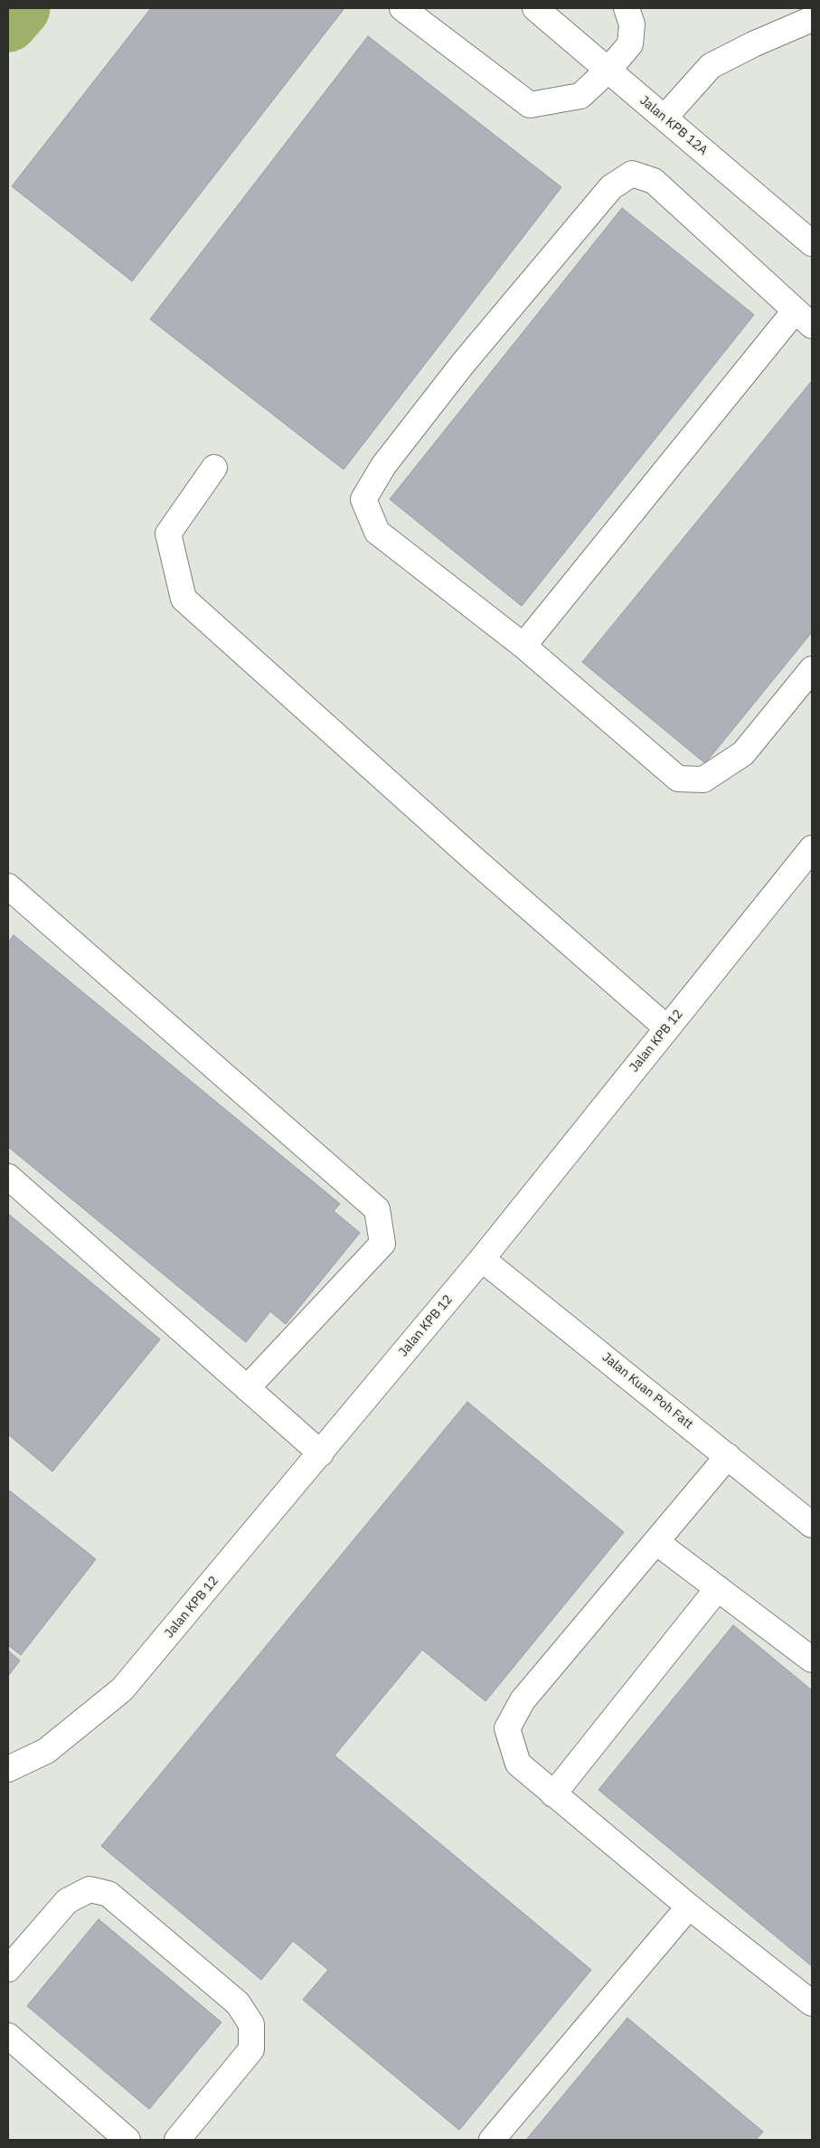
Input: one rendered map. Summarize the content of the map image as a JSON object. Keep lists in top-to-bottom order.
{
  "streets": {
    "street": ["Jalan KPB 12A", "Jalan KPB 12", "Jalan Kuan Poh Fatt"]
  },
  "crossings": [
    ["Jalan KPB 12", "Jalan Kuan Poh Fatt"]
  ]
}
